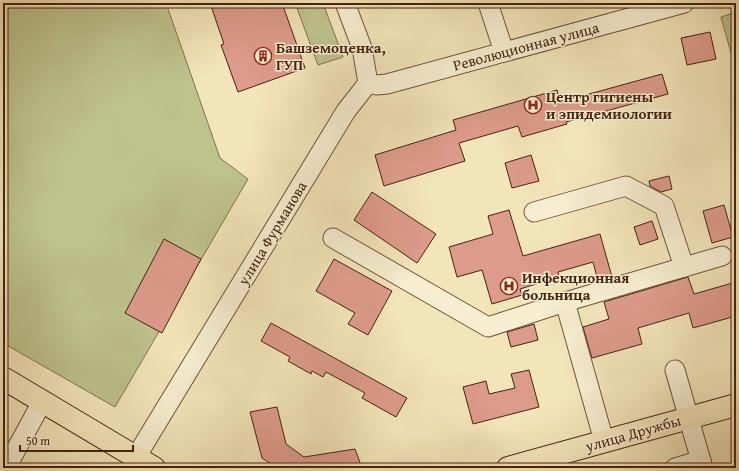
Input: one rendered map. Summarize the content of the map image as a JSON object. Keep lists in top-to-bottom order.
{
  "streets": {
    "main road": ["улица Дружбы"],
    "street": ["Революционная улица", "улица Фурманова"]
  },
  "crossings": [
    ["Революционная улица", "улица Фурманова"]
  ],
  "places": {
    "building": ["Башземоценка, ГУП"],
    "hospital": ["Центр гигиены и эпидемиологии", "Инфекционная больница"]
  },
  "scale_bar": "50 m"
}
